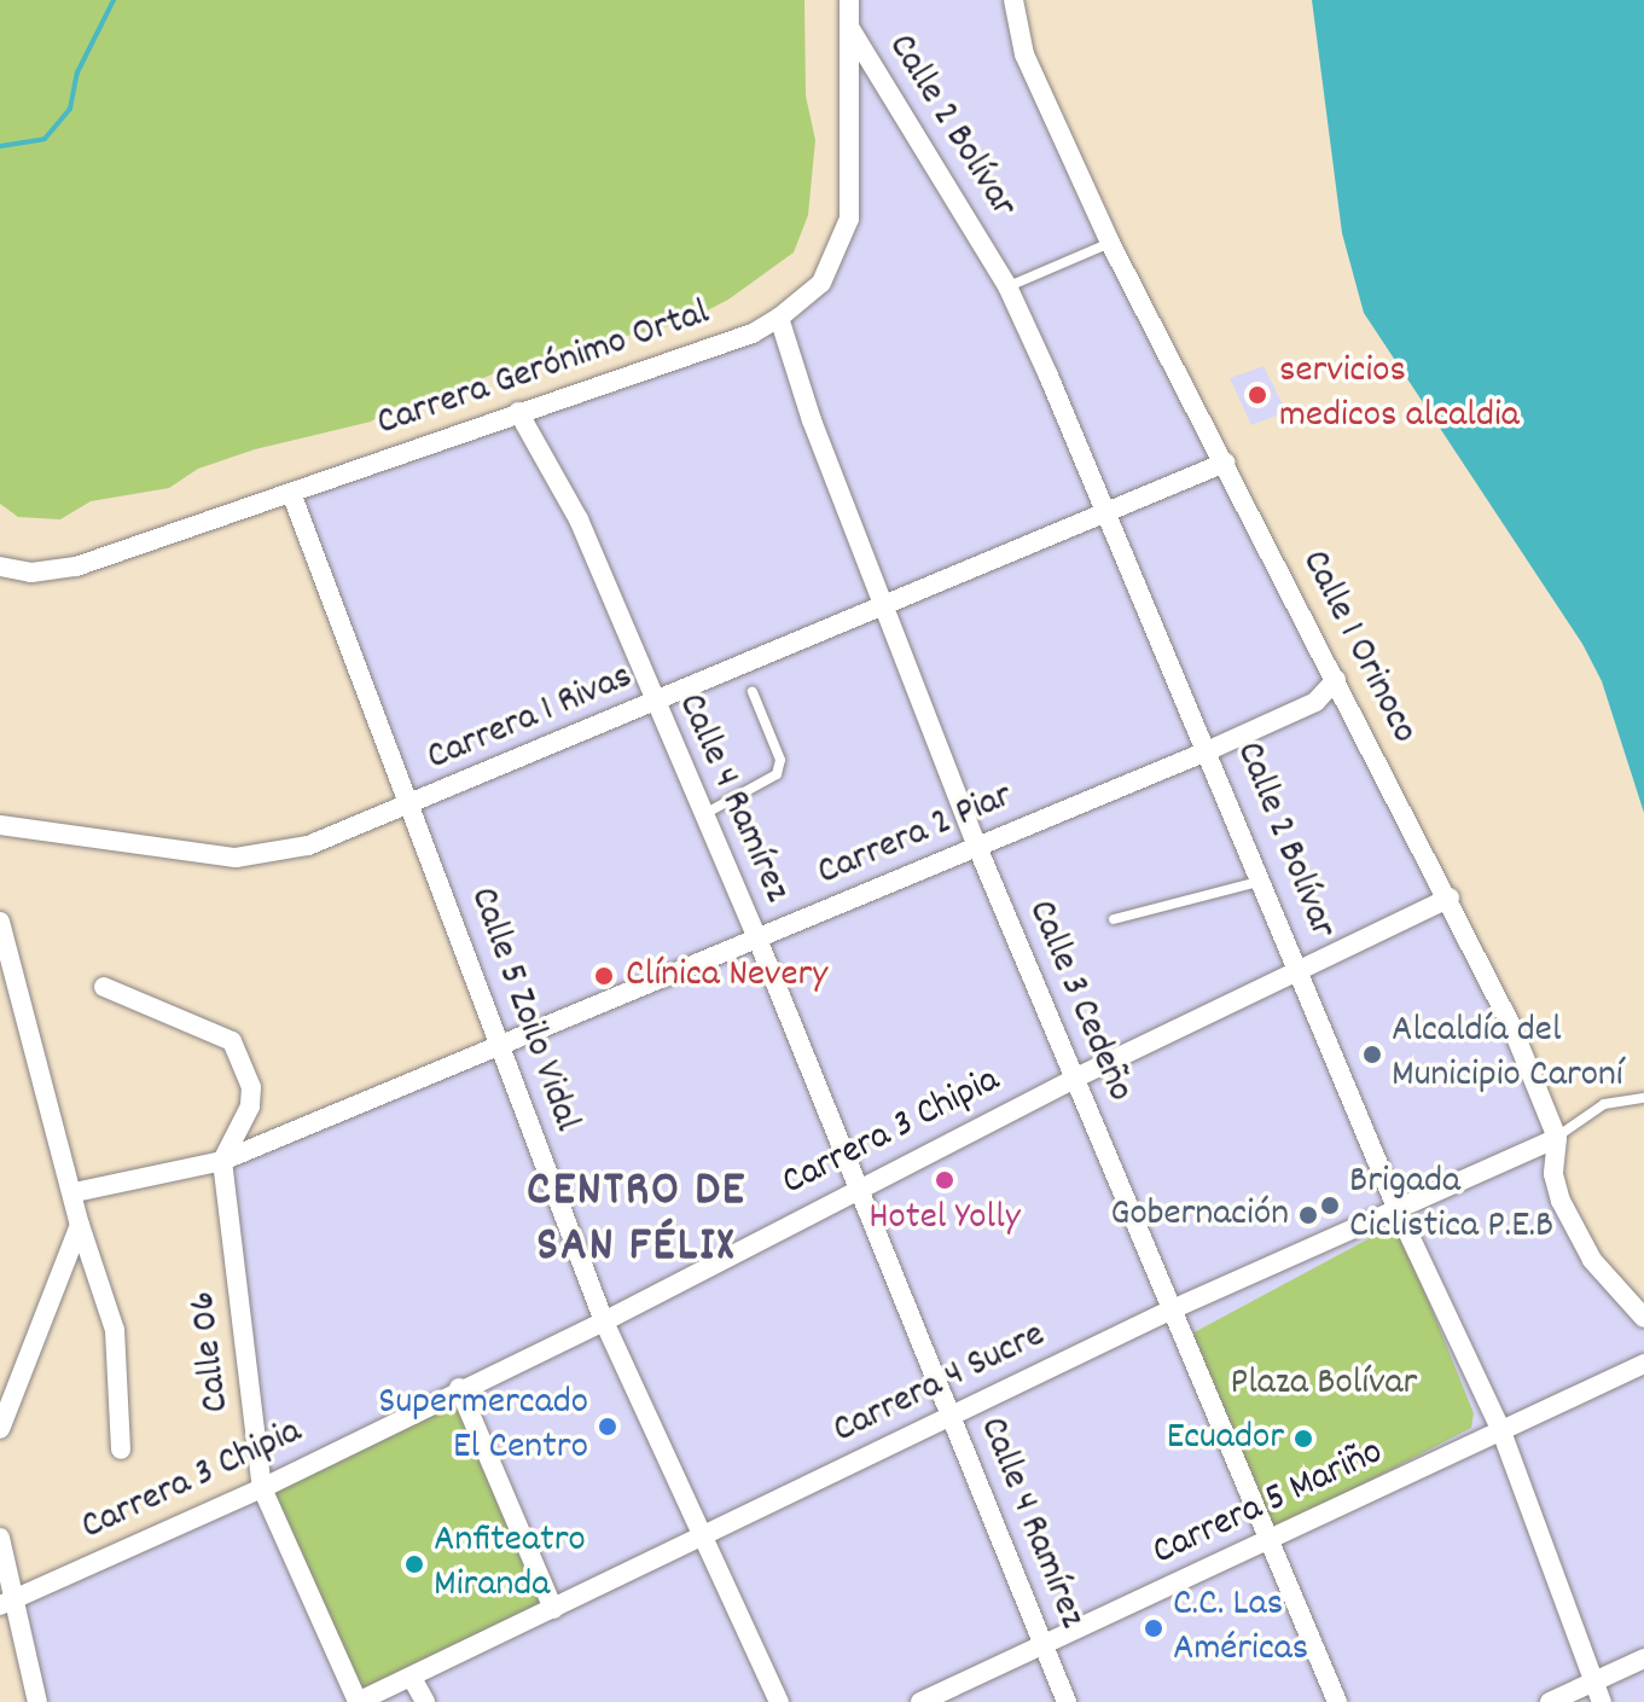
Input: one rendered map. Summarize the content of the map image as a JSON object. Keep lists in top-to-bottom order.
{
  "streets": {
    "street": [
      "Calle 2 Bolívar",
      "Carrera Gerónimo Ortal",
      "Calle 1 Orinoco",
      "Carrera 1 Rivas",
      "Calle 4 Ramírez",
      "Carrera 2 Piar",
      "Calle 3 Cedeño",
      "Calle 5 Zoilo Vidal",
      "Carrera 3 Chipia",
      "Calle 06",
      "Carrera 4 Sucre",
      "Carrera 5 Mariño"
    ]
  },
  "crossings": [
    ["Calle 2 Bolívar", "Carrera Gerónimo Ortal"],
    ["Calle 2 Bolívar", "Carrera 1 Rivas"],
    ["Calle 2 Bolívar", "Carrera 2 Piar"],
    ["Calle 2 Bolívar", "Carrera 3 Chipia"],
    ["Calle 2 Bolívar", "Carrera 4 Sucre"],
    ["Calle 2 Bolívar", "Carrera 5 Mariño"],
    ["Carrera Gerónimo Ortal", "Calle 4 Ramírez"],
    ["Carrera Gerónimo Ortal", "Calle 3 Cedeño"],
    ["Carrera Gerónimo Ortal", "Calle 5 Zoilo Vidal"],
    ["Calle 1 Orinoco", "Carrera 1 Rivas"],
    ["Calle 1 Orinoco", "Carrera 2 Piar"],
    ["Calle 1 Orinoco", "Carrera 3 Chipia"],
    ["Calle 1 Orinoco", "Carrera 4 Sucre"],
    ["Carrera 1 Rivas", "Calle 4 Ramírez"],
    ["Carrera 1 Rivas", "Calle 3 Cedeño"],
    ["Carrera 1 Rivas", "Calle 5 Zoilo Vidal"],
    ["Calle 4 Ramírez", "Carrera 2 Piar"],
    ["Calle 4 Ramírez", "Carrera 3 Chipia"],
    ["Calle 4 Ramírez", "Carrera 4 Sucre"],
    ["Calle 4 Ramírez", "Carrera 5 Mariño"],
    ["Carrera 2 Piar", "Calle 3 Cedeño"],
    ["Carrera 2 Piar", "Calle 5 Zoilo Vidal"],
    ["Carrera 2 Piar", "Calle 06"],
    ["Calle 3 Cedeño", "Carrera 3 Chipia"],
    ["Calle 3 Cedeño", "Carrera 4 Sucre"],
    ["Calle 3 Cedeño", "Carrera 5 Mariño"],
    ["Calle 5 Zoilo Vidal", "Carrera 3 Chipia"],
    ["Calle 5 Zoilo Vidal", "Carrera 4 Sucre"],
    ["Carrera 3 Chipia", "Calle 06"],
    ["Calle 06", "Carrera 4 Sucre"]
  ],
  "districts": ["CENTRO DE SAN FÉLIX"],
  "parks": ["Plaza Bolívar"],
  "places": [
    "servicios medicos alcaldia",
    "Clínica Nevery",
    "Alcaldía del Municipio Caroní",
    "Hotel Yolly",
    "Brigada Ciclistica P.E.B",
    "Gobernación",
    "Supermercado El Centro",
    "Ecuador",
    "Anfiteatro Miranda",
    "C.C. Las Américas"
  ]
}
